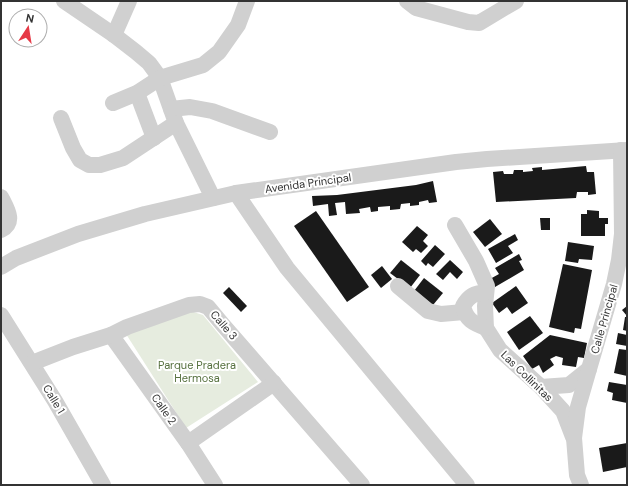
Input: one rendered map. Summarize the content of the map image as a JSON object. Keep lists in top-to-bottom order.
{
  "streets": {
    "street": [
      "Avenida Principal",
      "Calle Principal",
      "Calle 3",
      "Las Collinitas",
      "Calle 1",
      "Calle 2"
    ]
  },
  "crossings": [
    ["Avenida Principal", "Calle Principal"],
    ["Calle Principal", "Las Collinitas"],
    ["Calle 3", "Calle 1"],
    ["Calle 3", "Calle 2"]
  ],
  "parks": ["Parque Pradera Hermosa"],
  "north": "top"
}
